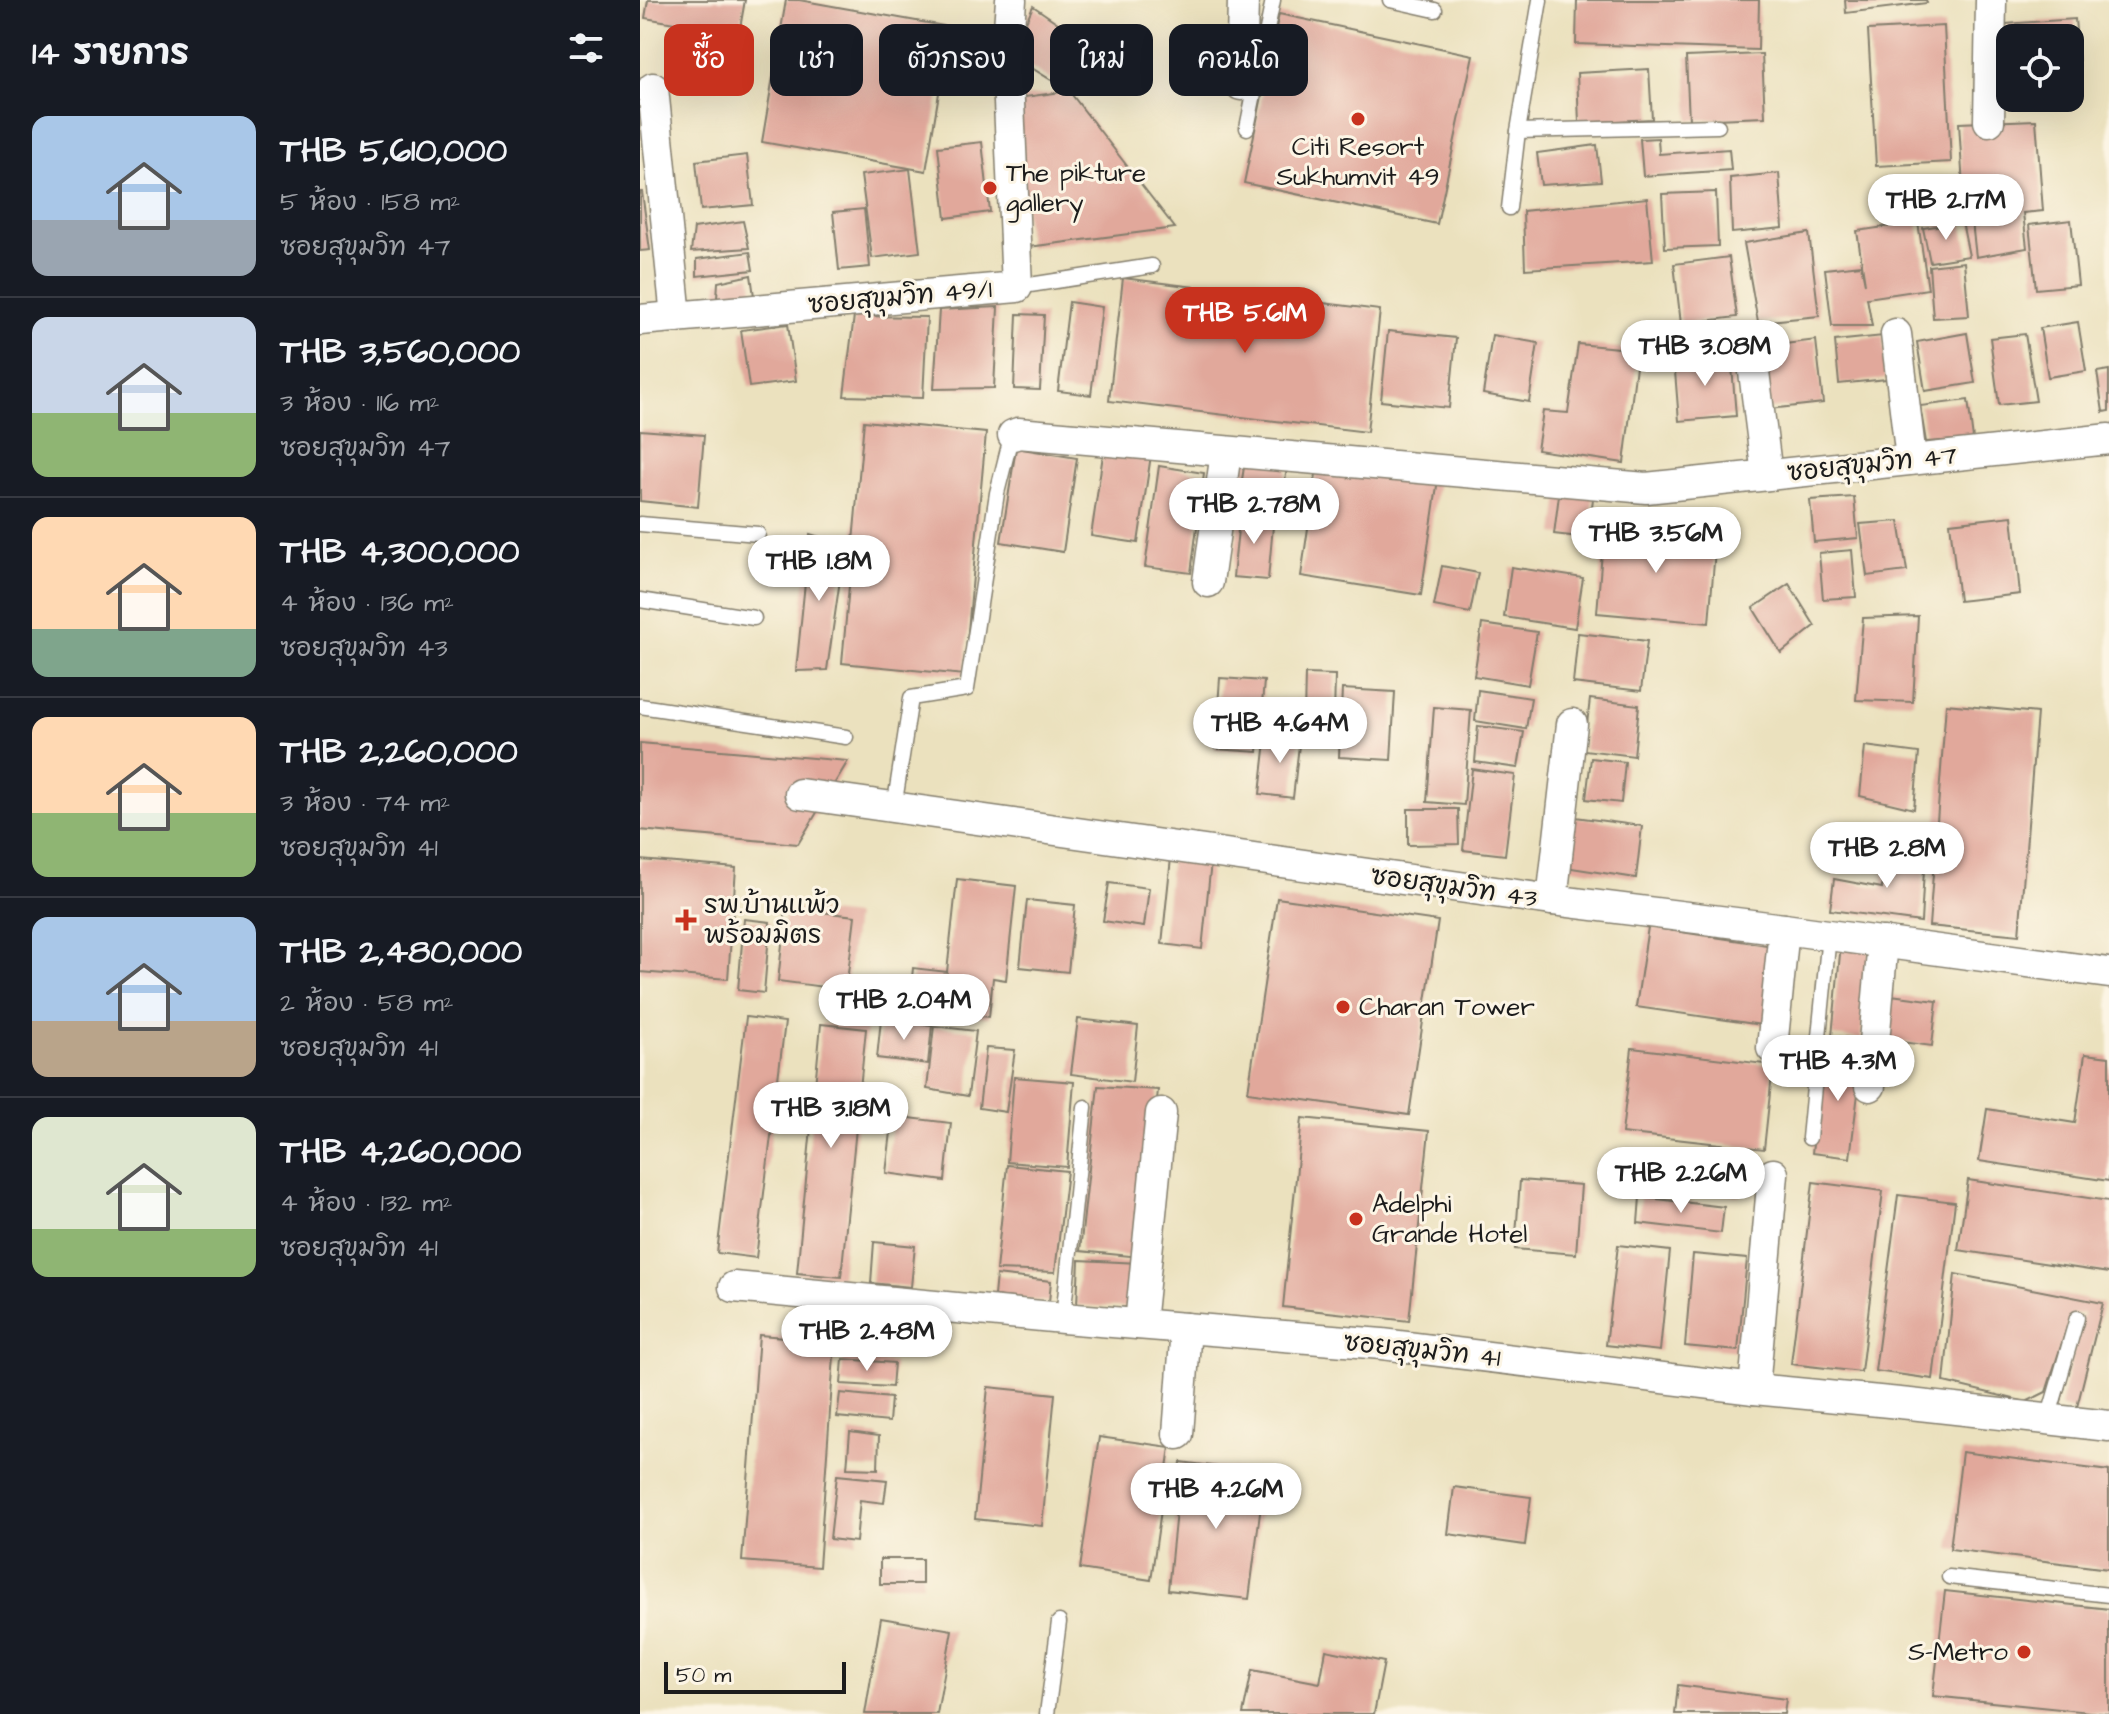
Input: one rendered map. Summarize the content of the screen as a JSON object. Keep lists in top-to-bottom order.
{
  "streets": {
    "street": [
      "ซอยสุขุมวิท 49/1",
      "ซอยสุขุมวิท 47",
      "ซอยสุขุมวิท 43",
      "ซอยสุขุมวิท 41"
    ]
  },
  "places": {
    "other": [
      "Citi Resort Sukhumvit 49",
      "The pikture gallery",
      "Charan Tower",
      "Adelphi Grande Hotel",
      "S-Metro"
    ],
    "health": ["รพ.บ้านแพ้ว พร้อมมิตร"]
  },
  "scale_bar": "50 m",
  "page": {
    "heading": "14 รายการ",
    "chip": [
      "ซื้อ",
      "เช่า",
      "ตัวกรอง",
      "ใหม่",
      "คอนโด"
    ],
    "list": [
      {
        "name": "THB 5,610,000",
        "note": "5 ห้อง · 158 m² · ซอยสุขุมวิท 47"
      },
      {
        "name": "THB 3,560,000",
        "note": "3 ห้อง · 116 m² · ซอยสุขุมวิท 47"
      },
      {
        "name": "THB 4,300,000",
        "note": "4 ห้อง · 136 m² · ซอยสุขุมวิท 43"
      },
      {
        "name": "THB 2,260,000",
        "note": "3 ห้อง · 74 m² · ซอยสุขุมวิท 41"
      },
      {
        "name": "THB 2,480,000",
        "note": "2 ห้อง · 58 m² · ซอยสุขุมวิท 41"
      },
      {
        "name": "THB 4,260,000",
        "note": "4 ห้อง · 132 m² · ซอยสุขุมวิท 41"
      }
    ],
    "price": [
      "THB 2.17M",
      "THB 5.61M",
      "THB 3.08M",
      "THB 2.78M",
      "THB 3.56M",
      "THB 1.8M",
      "THB 4.64M",
      "THB 2.8M",
      "THB 2.04M",
      "THB 4.3M",
      "THB 3.18M",
      "THB 2.26M",
      "THB 2.48M",
      "THB 4.26M"
    ],
    "scale": "50 m"
  }
}
